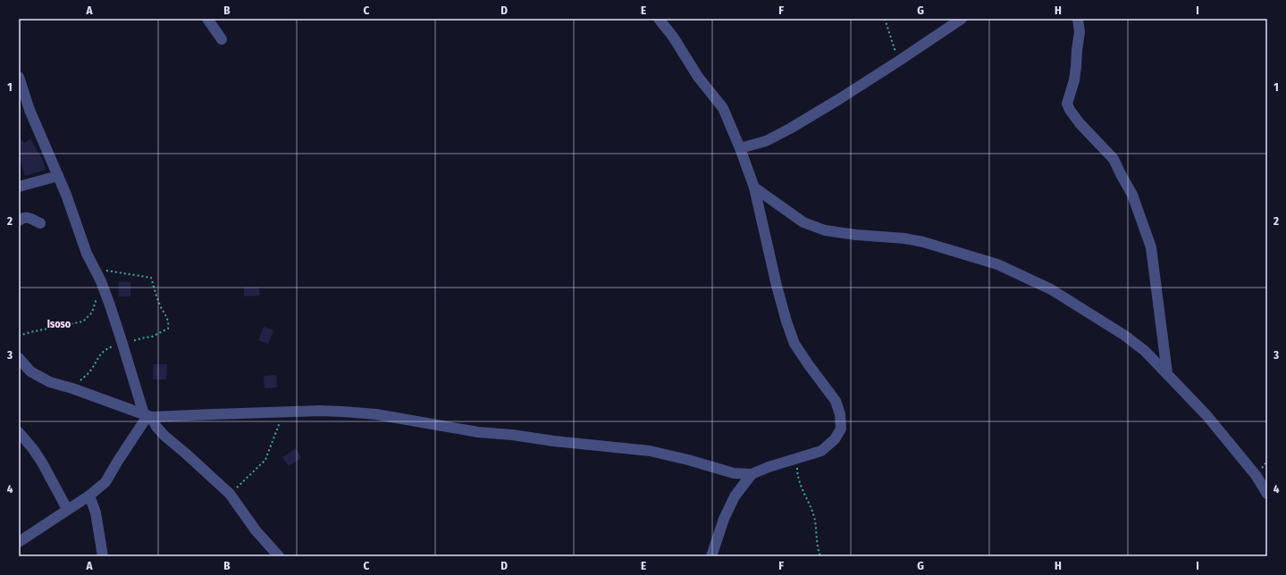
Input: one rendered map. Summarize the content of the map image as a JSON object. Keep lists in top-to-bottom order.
{
  "districts": ["Isoso"],
  "grid": {
    "columns": [
      "A",
      "B",
      "C",
      "D",
      "E",
      "F",
      "G",
      "H",
      "I"
    ],
    "rows": [
      "1",
      "2",
      "3",
      "4"
    ]
  }
}
